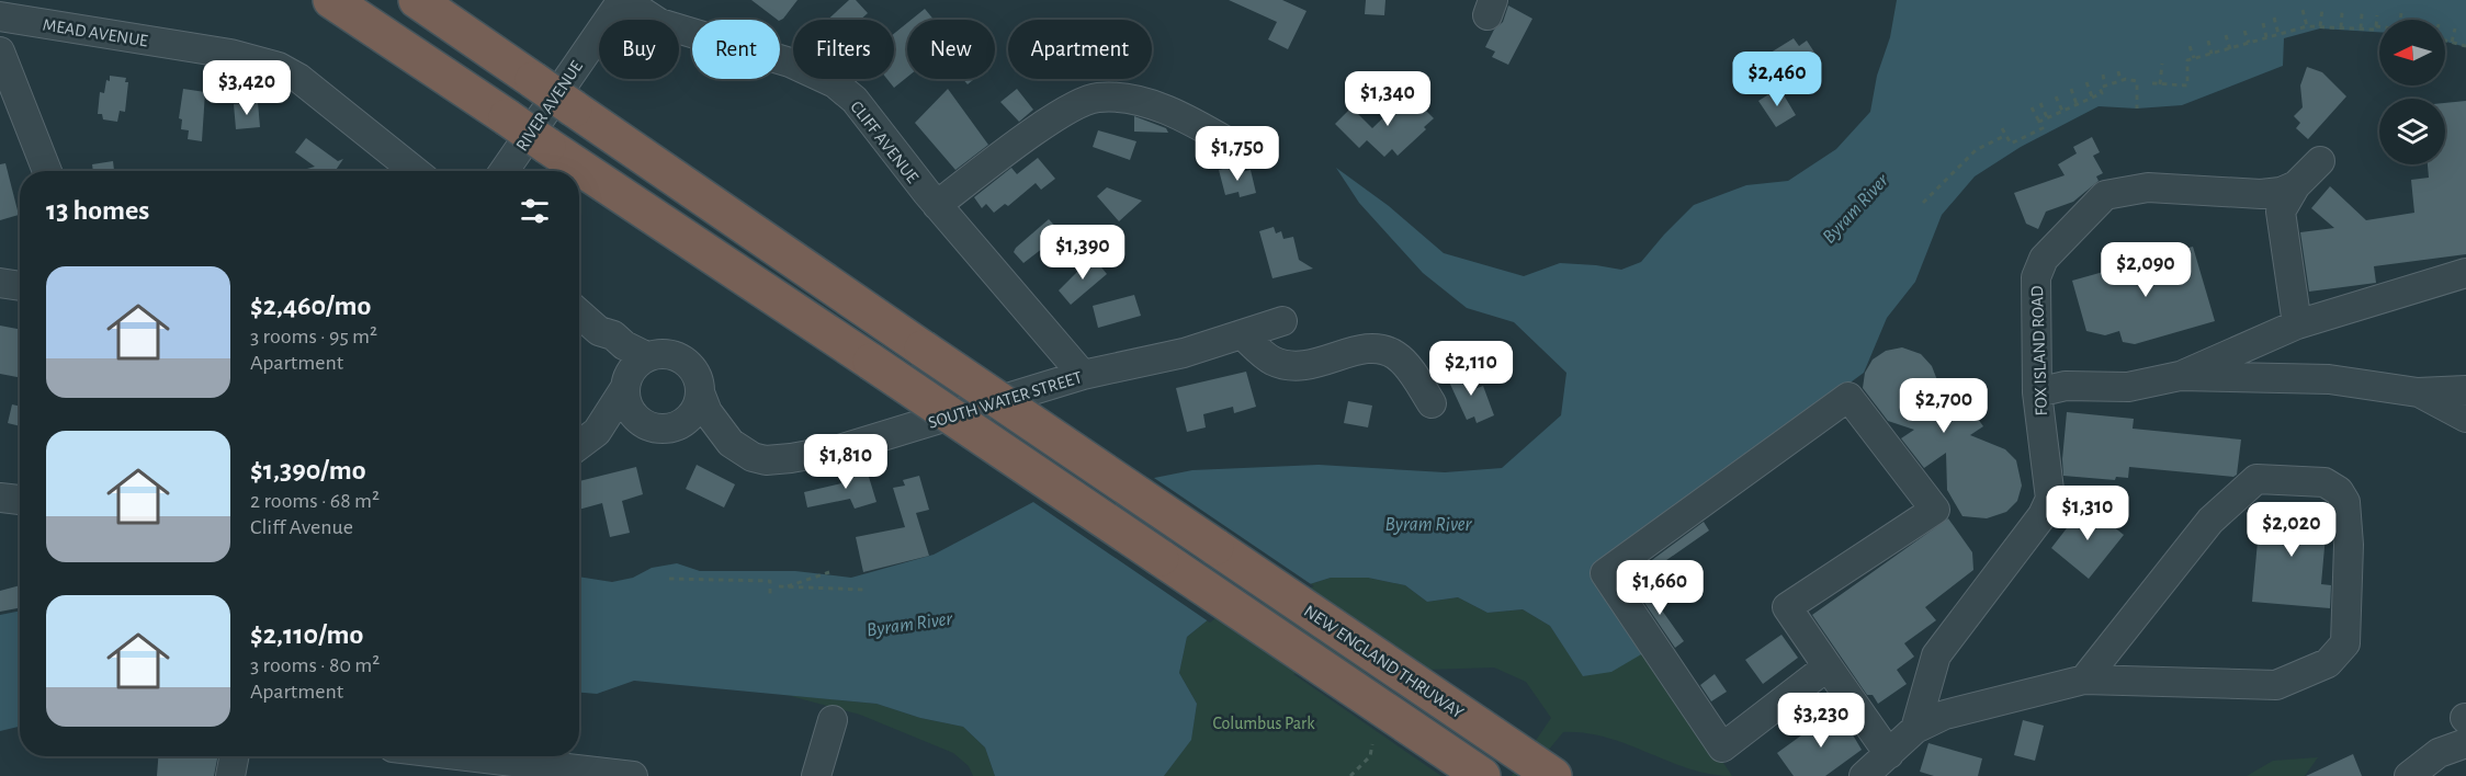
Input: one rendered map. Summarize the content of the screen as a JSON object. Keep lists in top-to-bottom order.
{
  "streets": {
    "highway": ["NEW ENGLAND THRUWAY"],
    "street": [
      "MEAD AVENUE",
      "RIVER AVENUE",
      "CLIFF AVENUE",
      "FOX ISLAND ROAD",
      "SOUTH WATER STREET"
    ]
  },
  "crossings": [
    ["RIVER AVENUE", "CLIFF AVENUE"],
    ["CLIFF AVENUE", "SOUTH WATER STREET"]
  ],
  "water": ["Byram River"],
  "parks": ["Columbus Park"],
  "north": "left",
  "page": {
    "chip": [
      "Buy",
      "Rent",
      "Filters",
      "New",
      "Apartment"
    ],
    "price": [
      "$2,460",
      "$3,420",
      "$1,340",
      "$1,750",
      "$1,390",
      "$2,090",
      "$2,110",
      "$2,700",
      "$1,810",
      "$1,310",
      "$2,020",
      "$1,660",
      "$3,230"
    ],
    "heading": "13 homes",
    "list": [
      {
        "name": "$2,460/mo",
        "note": "3 rooms · 95 m² · Apartment"
      },
      {
        "name": "$1,390/mo",
        "note": "2 rooms · 68 m² · Cliff Avenue"
      },
      {
        "name": "$2,110/mo",
        "note": "3 rooms · 80 m² · Apartment"
      }
    ]
  }
}
